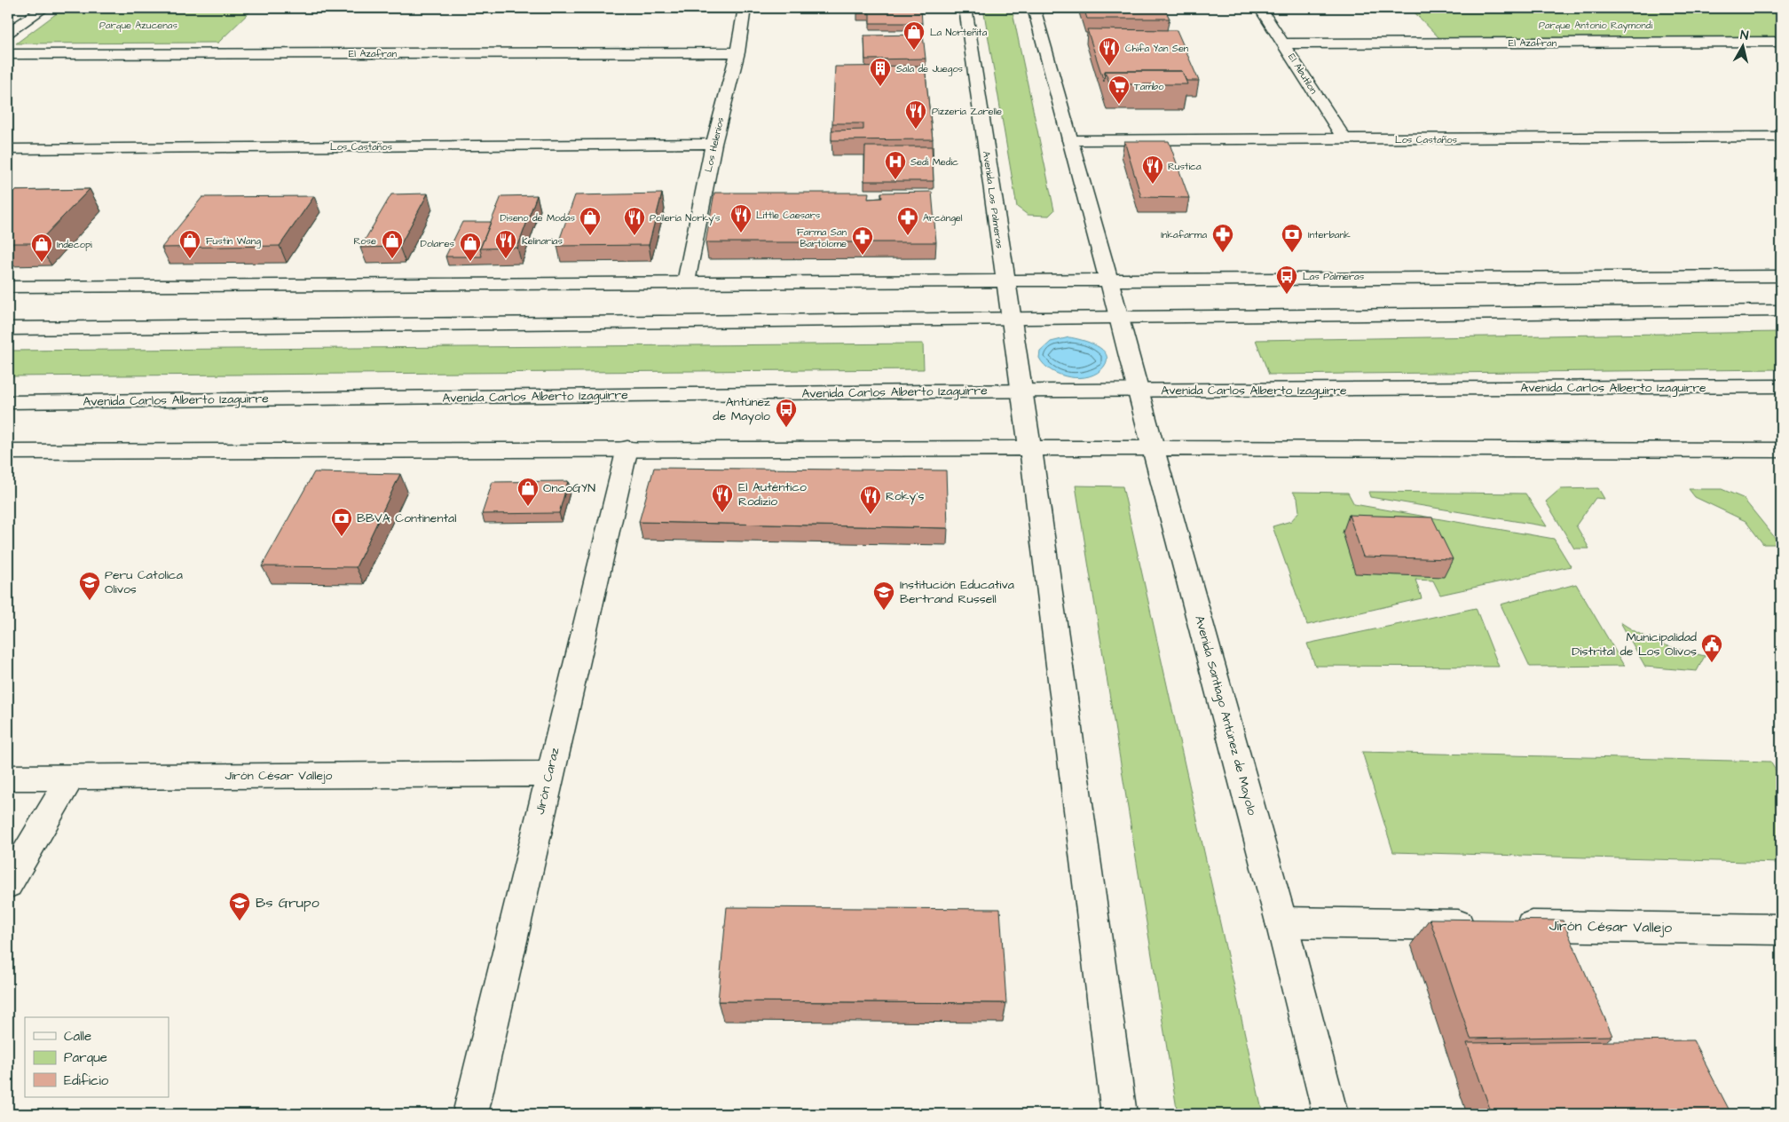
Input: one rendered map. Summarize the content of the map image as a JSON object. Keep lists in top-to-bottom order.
{
  "streets": {
    "street": [
      "El Azafran",
      "El Abutilon",
      "Los Castaños",
      "Los Helenios",
      "Avenida Las Palmeras",
      "Avenida Carlos Alberto Izaguirre",
      "Avenida Santiago Antúnez de Mayolo",
      "Jirón César Vallejo",
      "Jirón Caraz"
    ]
  },
  "crossings": [
    ["El Azafran", "El Abutilon"],
    ["El Azafran", "Los Helenios"],
    ["El Abutilon", "Los Castaños"],
    ["Los Castaños", "Los Helenios"],
    ["Avenida Las Palmeras", "Avenida Carlos Alberto Izaguirre"],
    ["Avenida Carlos Alberto Izaguirre", "Avenida Santiago Antúnez de Mayolo"],
    ["Avenida Santiago Antúnez de Mayolo", "Jirón César Vallejo"],
    ["Jirón César Vallejo", "Jirón Caraz"]
  ],
  "parks": ["Parque Azucenas", "Parque Antonio Raymondi"],
  "places": {
    "shop": [
      "La Norteñita",
      "Diseno de Modas",
      "Fustin Wang",
      "Rose",
      "Dolares",
      "Indecopi",
      "OncoGYN"
    ],
    "restaurant": [
      "Chifa Yan Sen",
      "Pizzería Zarelle",
      "Rustica",
      "Little Caesars",
      "Pollería Norky's",
      "Kelinarias",
      "El Auténtico Rodizio",
      "Roky's"
    ],
    "building": ["Sala de Juegos"],
    "supermarket": ["Tambo"],
    "hospital": ["Sedi Medic"],
    "pharmacy": ["Arcángel", "Inkafarma", "Farma San Bartolome"],
    "bank": ["Interbank", "BBVA Continental"],
    "bus stop": ["Las Palmeras", "Antúnez de Mayolo"],
    "school or university": ["Peru Catolica Olivos", "Institución Educativa Bertrand Russell", "Bs Grupo"],
    "public building": ["Municipalidad Distrital de Los Olivos"]
  },
  "legend": ["Calle", "Parque", "Edificio"],
  "north": "top"
}
